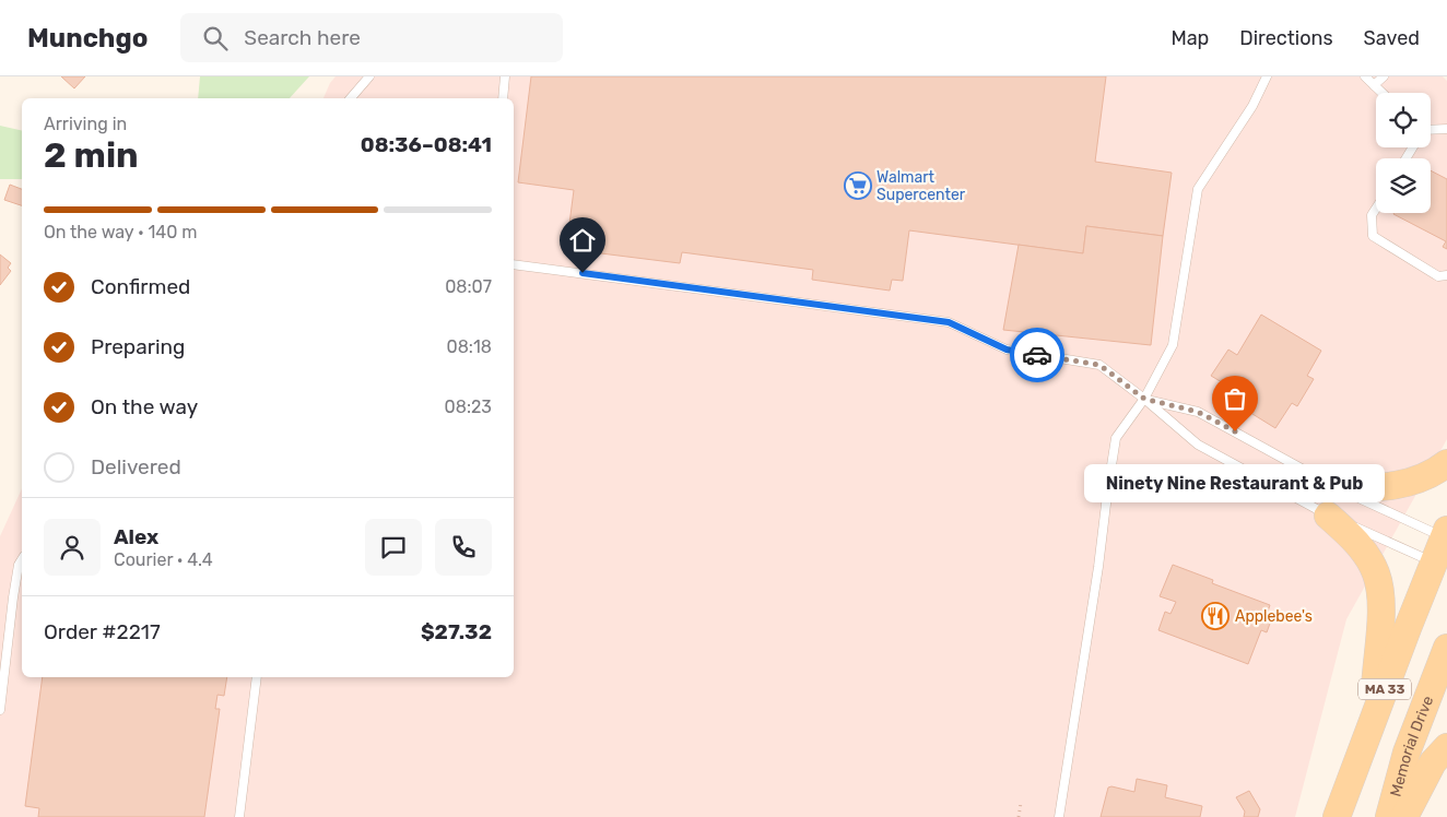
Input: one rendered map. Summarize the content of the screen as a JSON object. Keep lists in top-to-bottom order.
{
  "streets": {
    "main road": ["MA 33", "Memorial Drive"]
  },
  "places": {
    "supermarket": ["Walmart Supercenter"],
    "other": ["Ninety Nine Restaurant & Pub"],
    "restaurant": ["Applebee's"]
  },
  "page": {
    "header": "Munchgo",
    "search": "Search here",
    "nav": ["Map", "Directions", "Saved"],
    "heading": ["2 min", "Arriving in", "08:36–08:41"],
    "panel": [
      "Alex",
      "Courier · 4.4",
      "Order #2217",
      "$27.32"
    ],
    "bar": "On the way · 140 m",
    "list": [
      ["Confirmed", "08:07"],
      ["Preparing", "08:18"],
      ["On the way", "08:23"],
      "Delivered"
    ],
    "bubble": "Ninety Nine Restaurant & Pub"
  }
}
